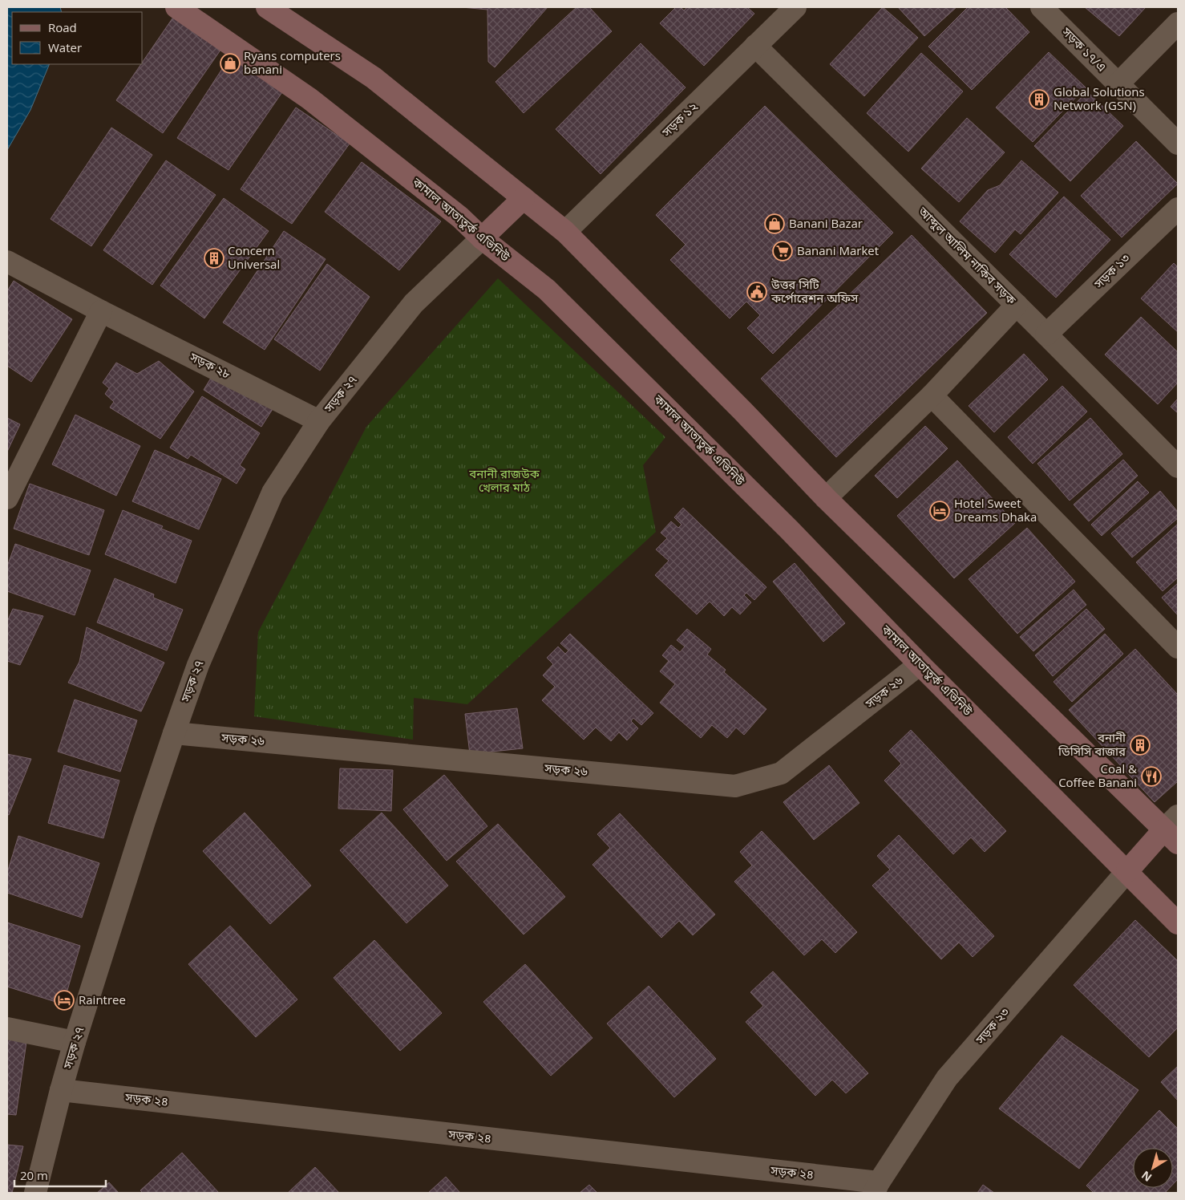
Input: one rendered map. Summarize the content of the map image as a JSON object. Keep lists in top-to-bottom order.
{
  "streets": {
    "main road": ["কামাল আতাতুর্ক এভিনিউ"],
    "street": [
      "সড়ক ১৭/এ",
      "সড়ক ১২",
      "আব্দুল আলিম নাকিব সড়ক",
      "সড়ক ১৩",
      "সড়ক ২৮",
      "সড়ক ২৭",
      "সড়ক ২৬",
      "সড়ক ২৩",
      "সড়ক ২৪"
    ]
  },
  "crossings": [
    ["সড়ক ১২", "আব্দুল আলিম নাকিব সড়ক"],
    ["কামাল আতাতুর্ক এভিনিউ", "সড়ক ২৭"],
    ["কামাল আতাতুর্ক এভিনিউ", "সড়ক ২৬"],
    ["কামাল আতাতুর্ক এভিনিউ", "সড়ক ২৩"],
    ["আব্দুল আলিম নাকিব সড়ক", "সড়ক ১৩"],
    ["সড়ক ২৮", "সড়ক ২৭"],
    ["সড়ক ২৭", "সড়ক ২৬"],
    ["সড়ক ২৭", "সড়ক ২৪"],
    ["সড়ক ২৩", "সড়ক ২৪"]
  ],
  "parks": ["বনানী রাজউক খেলার মাঠ"],
  "places": {
    "shop": ["Ryans computers banani", "Banani Bazar"],
    "building": ["Global Solutions Network (GSN)", "Concern Universal", "বনানী ডিসিসি বাজার"],
    "supermarket": ["Banani Market"],
    "public building": ["উত্তর সিটি কর্পোরেশন অফিস"],
    "hotel": ["Hotel Sweet Dreams Dhaka", "Raintree"],
    "restaurant": ["Coal & Coffee Banani"]
  },
  "legend": ["Road", "Water"],
  "scale_bar": "20 m",
  "north": "bottom left"
}
